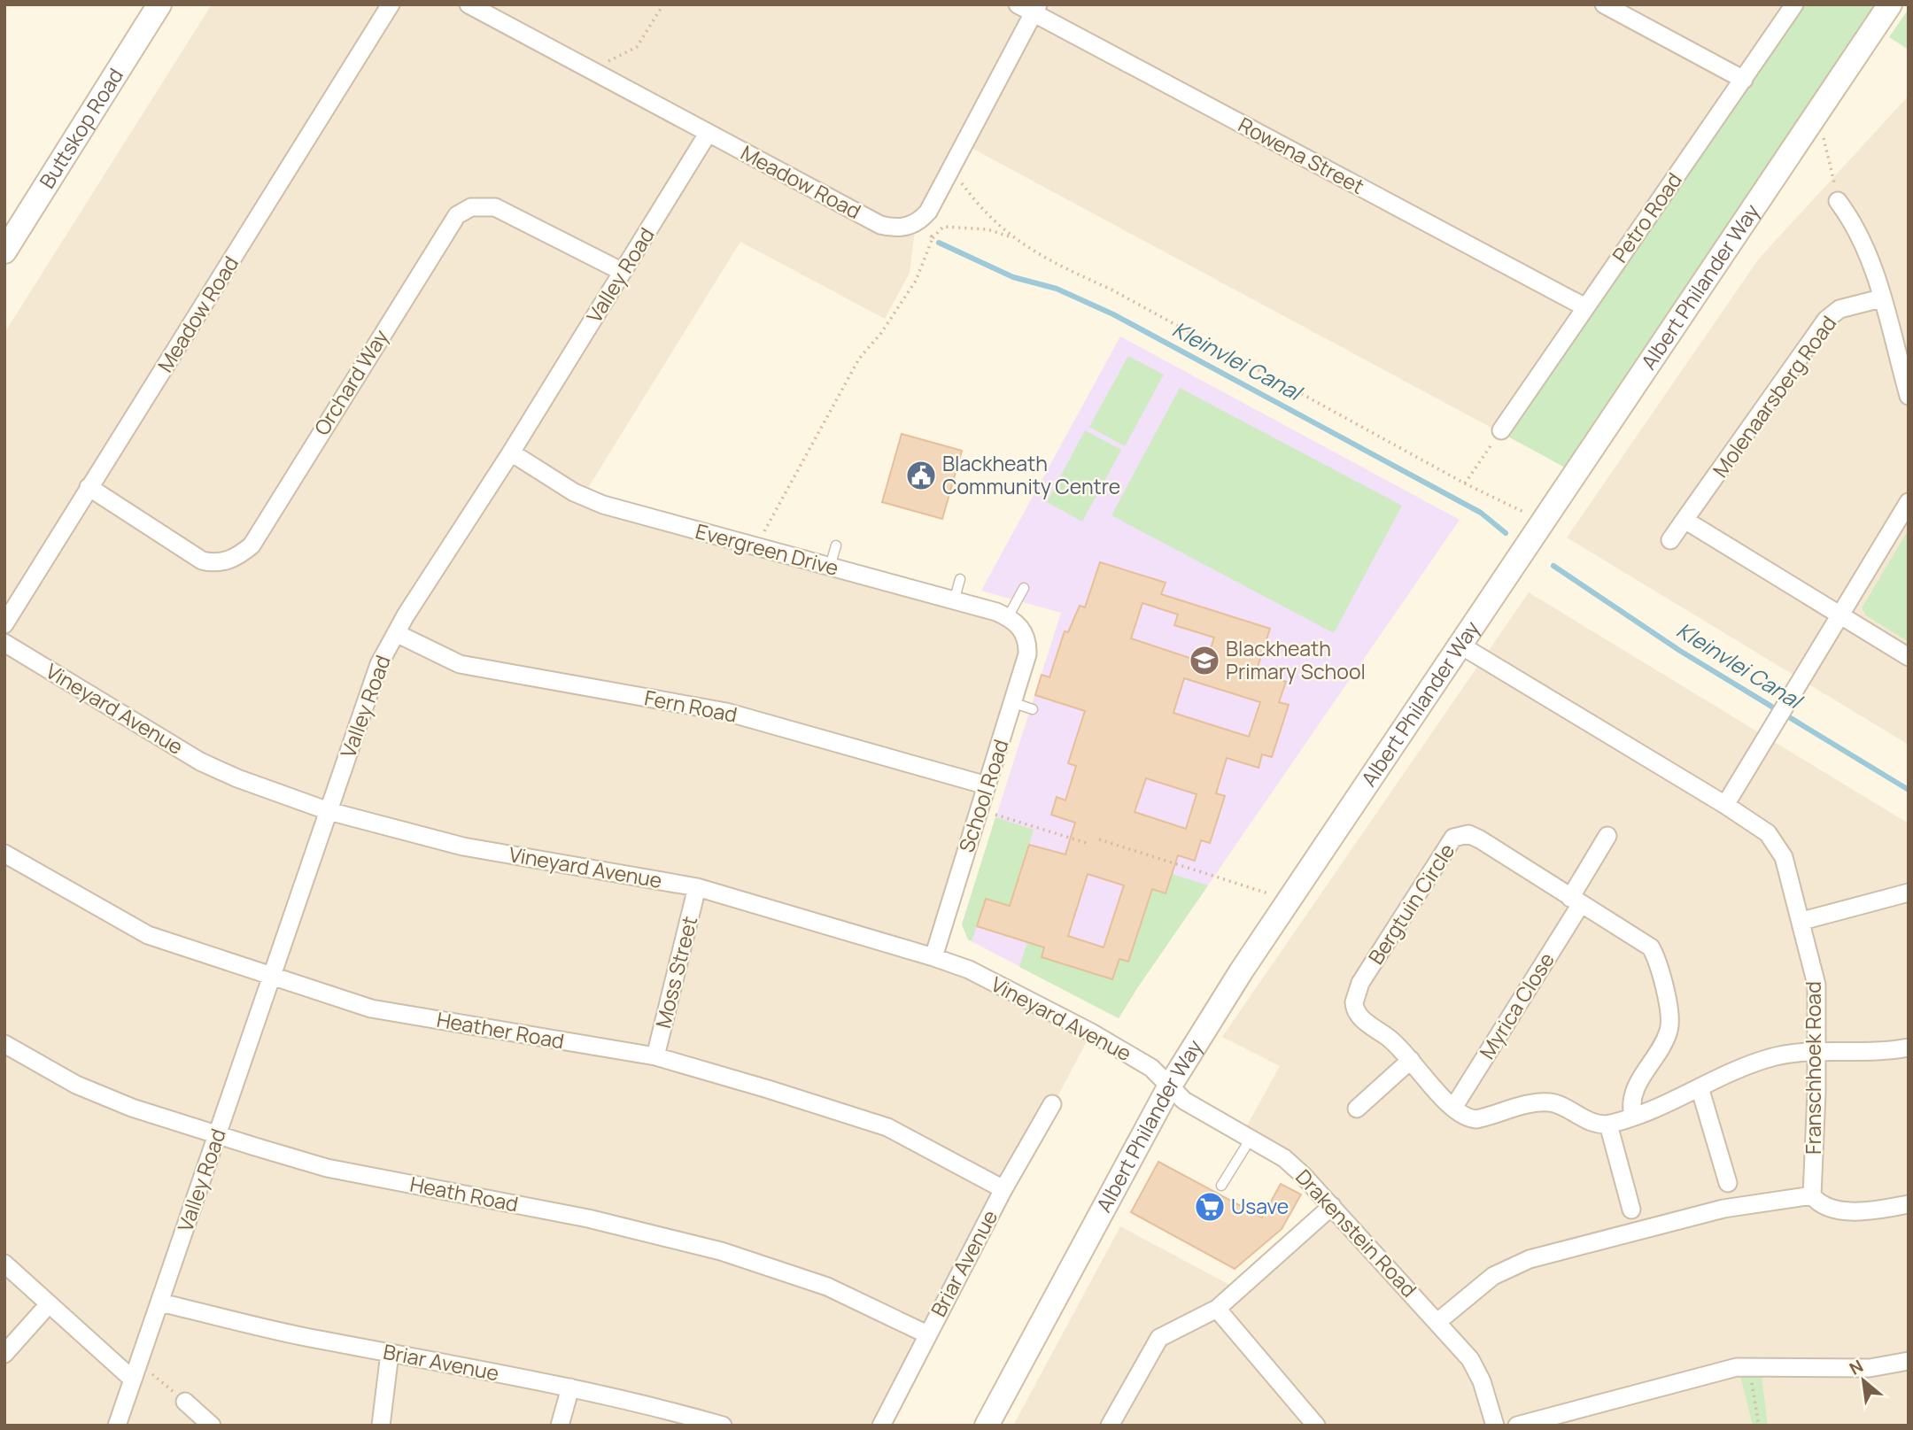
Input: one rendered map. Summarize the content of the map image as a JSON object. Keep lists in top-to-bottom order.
{
  "streets": {
    "street": [
      "Buttskop Road",
      "Rowena Street",
      "Meadow Road",
      "Petro Road",
      "Valley Road",
      "Albert Philander Way",
      "Orchard Way",
      "Molenaarsberg Road",
      "Evergreen Drive",
      "Fern Road",
      "Vineyard Avenue",
      "School Road",
      "Bergtuin Circle",
      "Moss Street",
      "Myrica Close",
      "Heather Road",
      "Franschhoek Road",
      "Heath Road",
      "Drakenstein Road",
      "Briar Avenue"
    ]
  },
  "crossings": [
    ["Rowena Street", "Petro Road"],
    ["Meadow Road", "Valley Road"],
    ["Meadow Road", "Orchard Way"],
    ["Valley Road", "Orchard Way"],
    ["Valley Road", "Evergreen Drive"],
    ["Valley Road", "Fern Road"],
    ["Valley Road", "Vineyard Avenue"],
    ["Valley Road", "Heather Road"],
    ["Valley Road", "Heath Road"],
    ["Valley Road", "Briar Avenue"],
    ["Albert Philander Way", "Vineyard Avenue"],
    ["Albert Philander Way", "Franschhoek Road"],
    ["Albert Philander Way", "Drakenstein Road"],
    ["Evergreen Drive", "School Road"],
    ["Fern Road", "School Road"],
    ["Vineyard Avenue", "School Road"],
    ["Vineyard Avenue", "Moss Street"],
    ["Vineyard Avenue", "Drakenstein Road"],
    ["Bergtuin Circle", "Myrica Close"],
    ["Moss Street", "Heather Road"],
    ["Heather Road", "Briar Avenue"],
    ["Heath Road", "Briar Avenue"]
  ],
  "water": ["Kleinvlei Canal"],
  "places": {
    "public building": ["Blackheath Community Centre"],
    "school or university": ["Blackheath Primary School"],
    "supermarket": ["Usave"]
  },
  "north": "top left"
}
